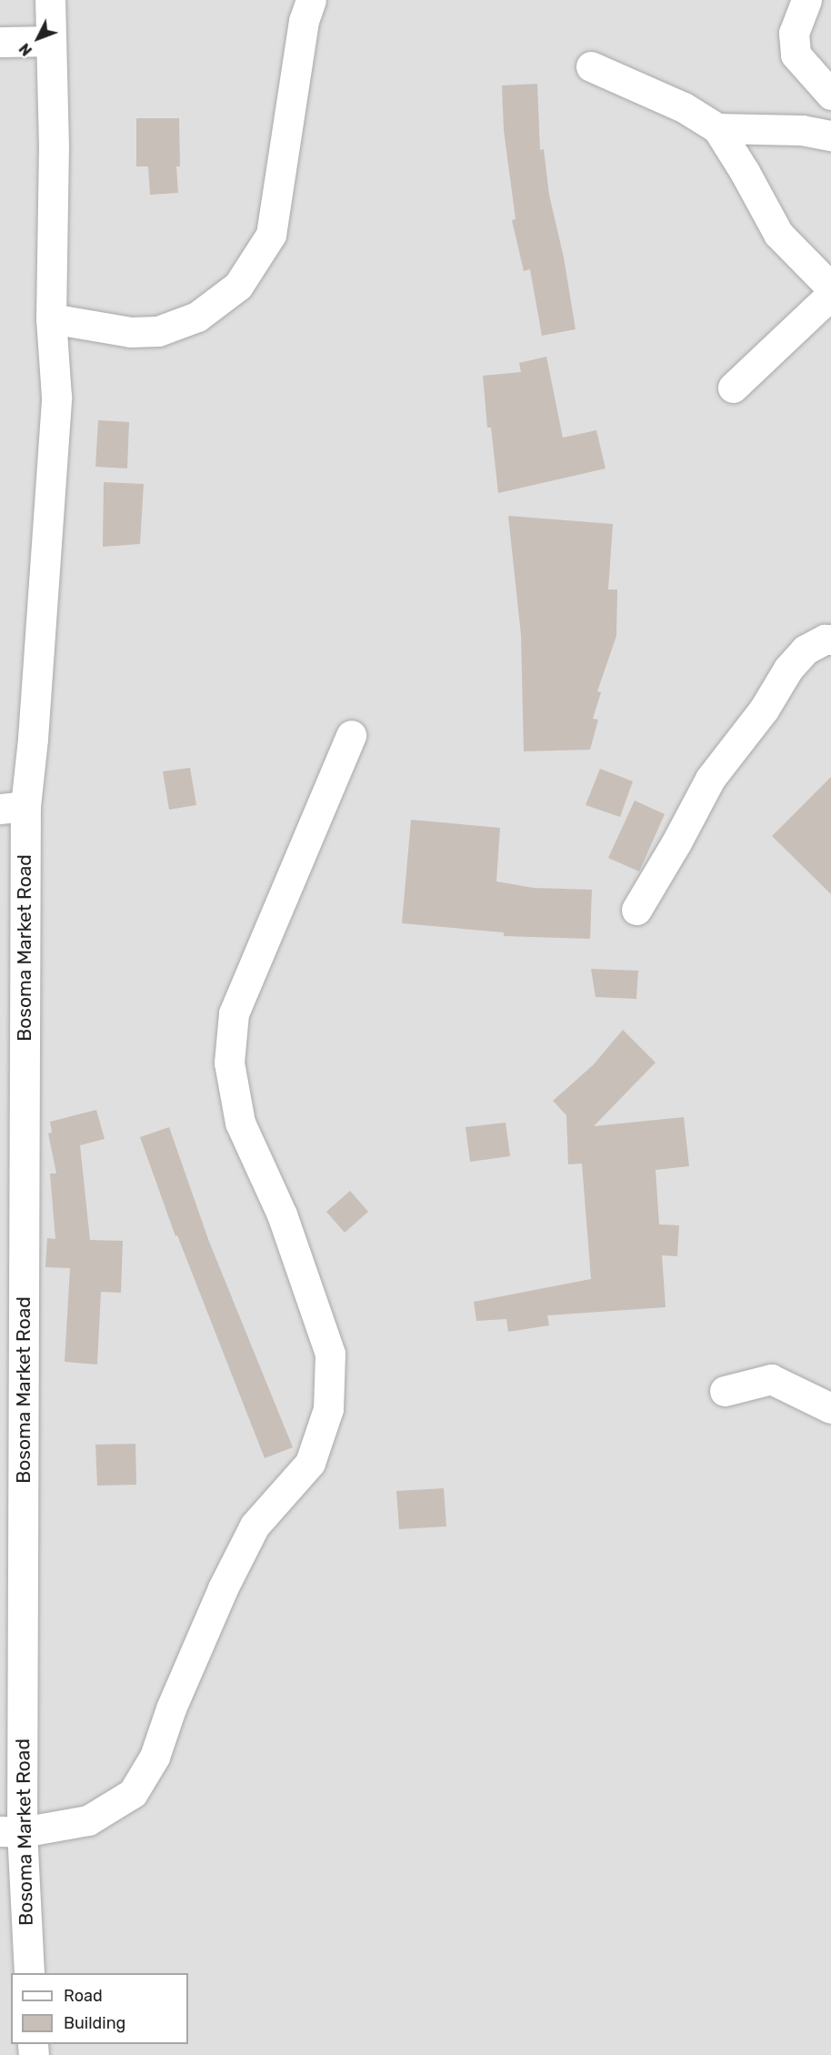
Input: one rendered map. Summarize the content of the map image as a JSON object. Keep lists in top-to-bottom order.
{
  "streets": {
    "street": ["Bosoma Market Road"]
  },
  "legend": ["Road", "Building"],
  "north": "bottom left"
}
